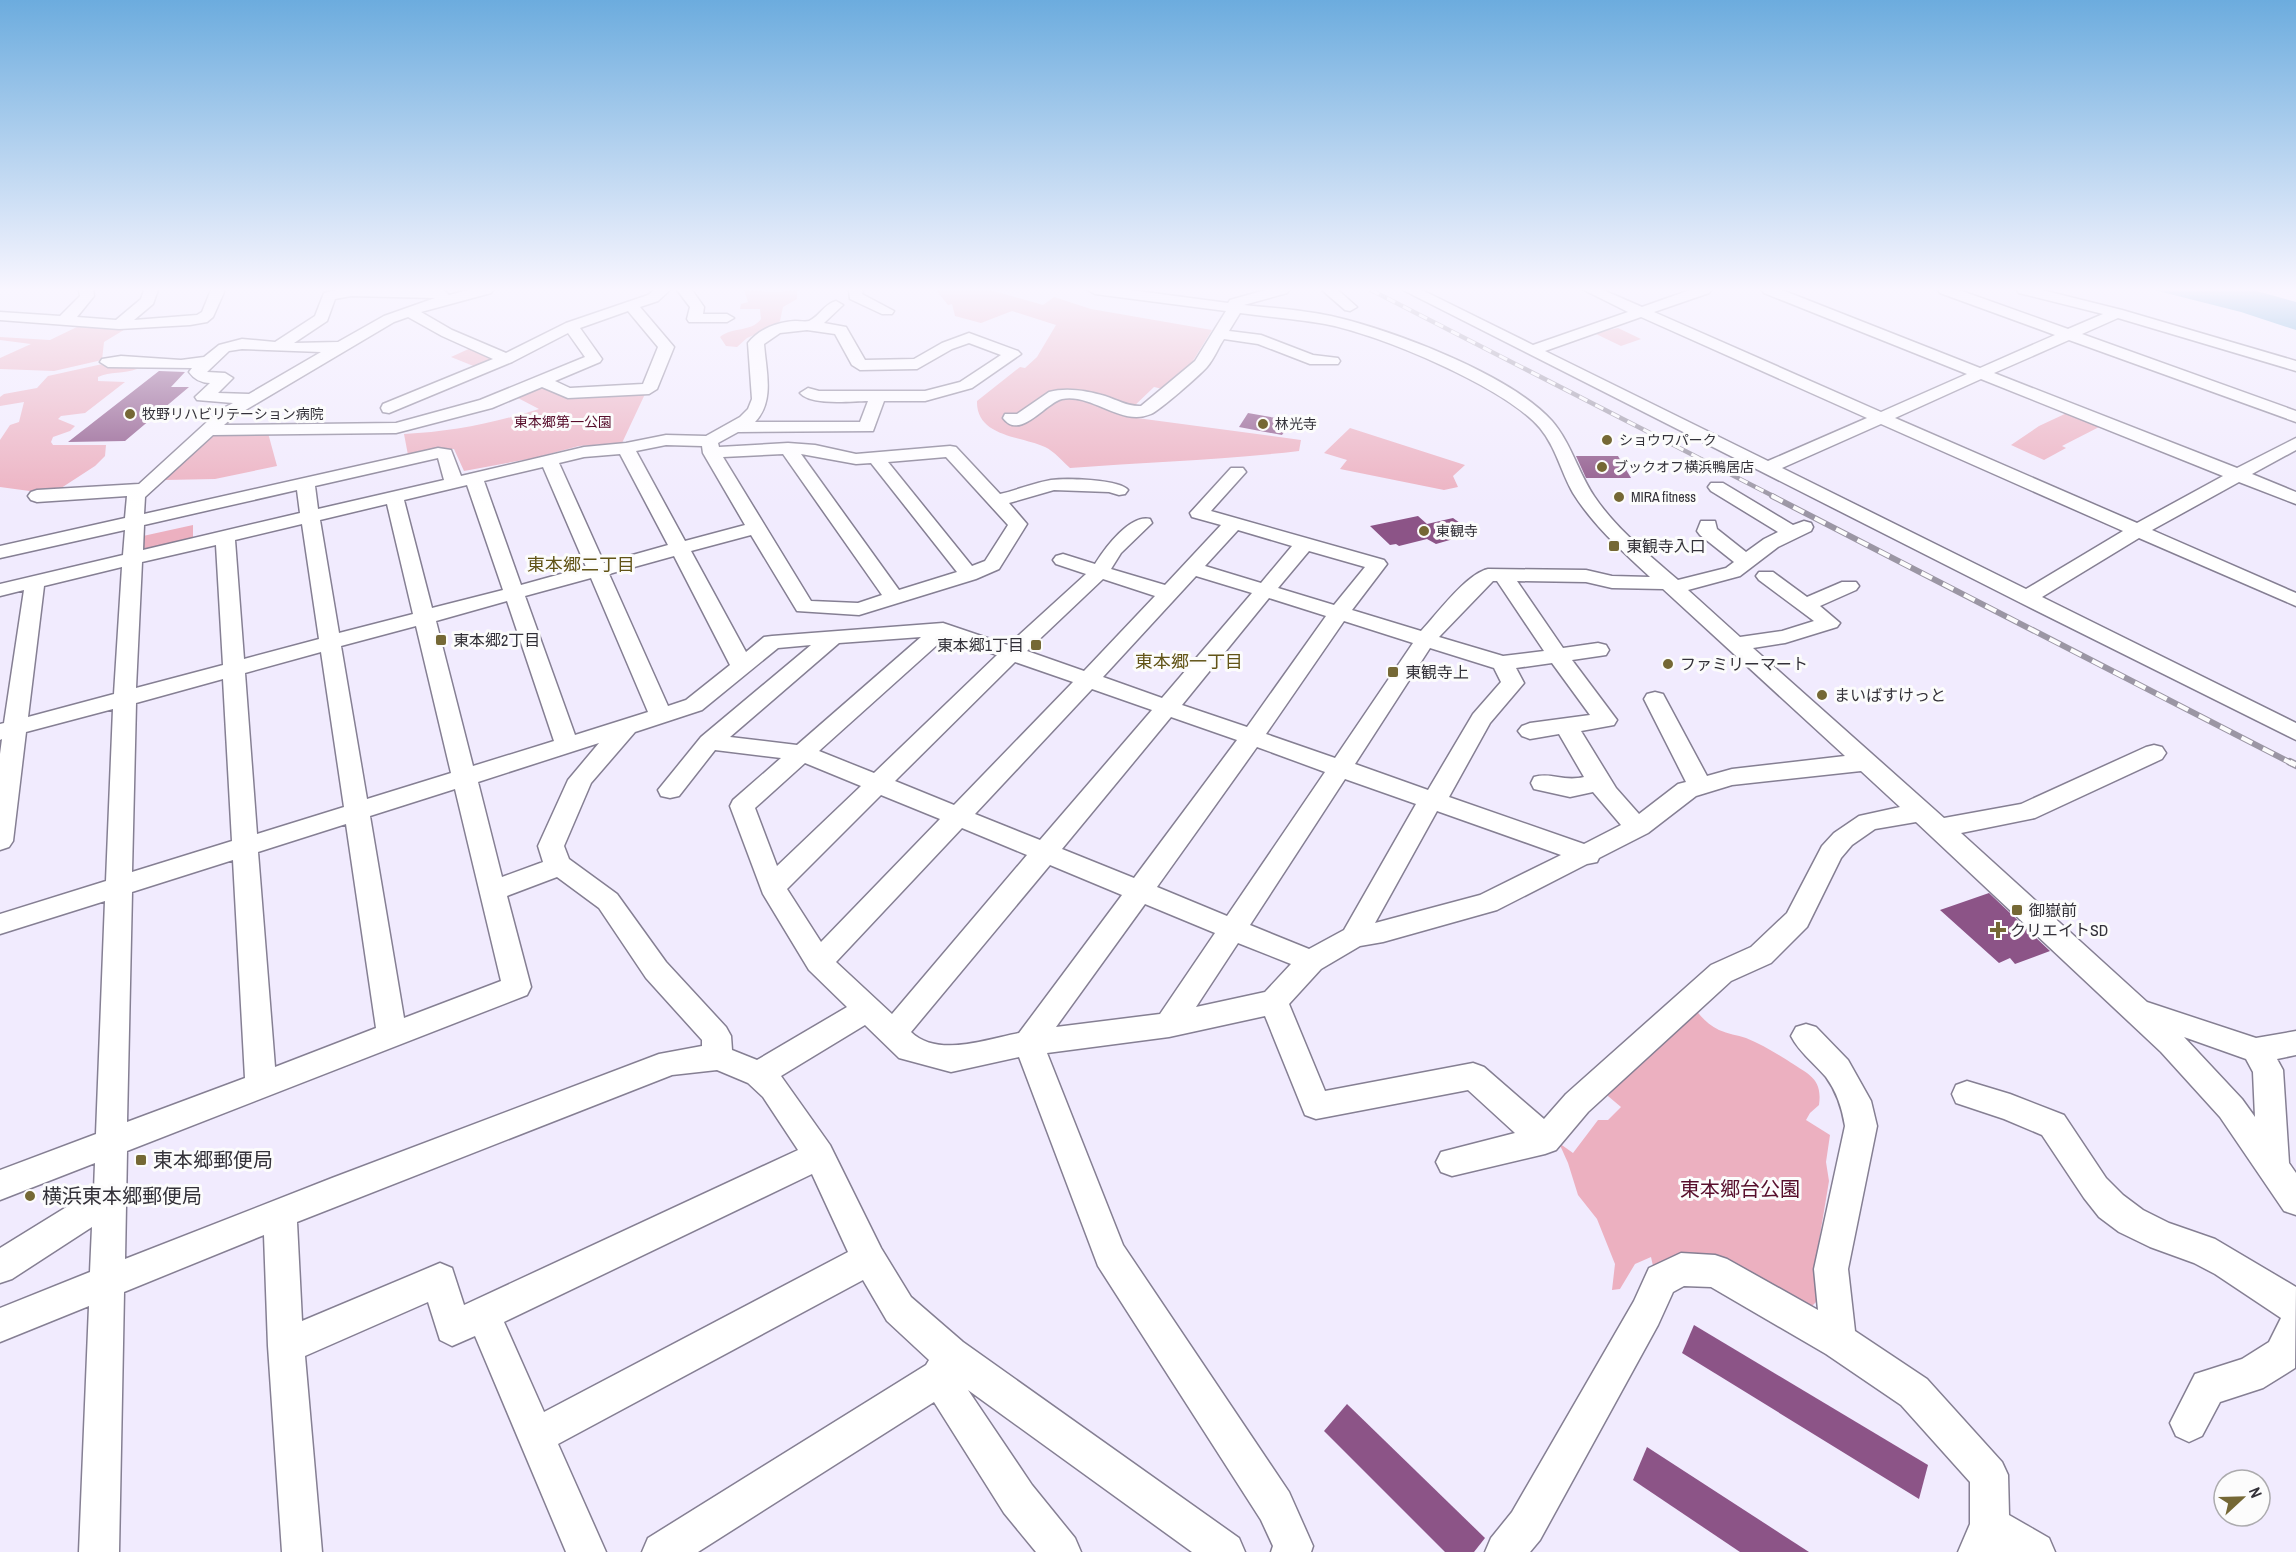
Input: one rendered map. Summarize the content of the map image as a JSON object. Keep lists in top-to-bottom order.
{
  "districts": ["東本郷二丁目", "東本郷一丁目"],
  "parks": ["東本郷第一公園", "東本郷台公園"],
  "places": {
    "other": [
      "牧野リハビリテーション病院",
      "林光寺",
      "ショウワパーク",
      "ブックオフ横浜鴨居店",
      "MIRA fitness",
      "東観寺",
      "ファミリーマート",
      "まいばすけっと",
      "横浜東本郷郵便局"
    ],
    "transit": [
      "東観寺入口",
      "東本郷2丁目",
      "東本郷1丁目",
      "東観寺上",
      "御嶽前",
      "東本郷郵便局"
    ],
    "health": ["クリエイトSD"]
  },
  "north": "right"
}
